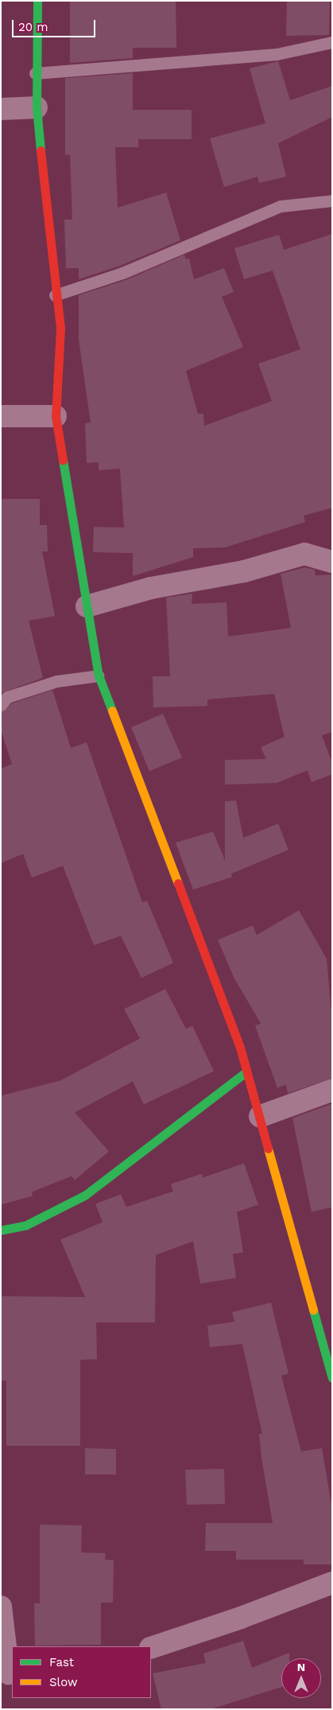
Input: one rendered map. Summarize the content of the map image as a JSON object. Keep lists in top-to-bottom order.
{
  "legend": ["Fast", "Slow"],
  "scale_bar": "20 m",
  "north": "top"
}
